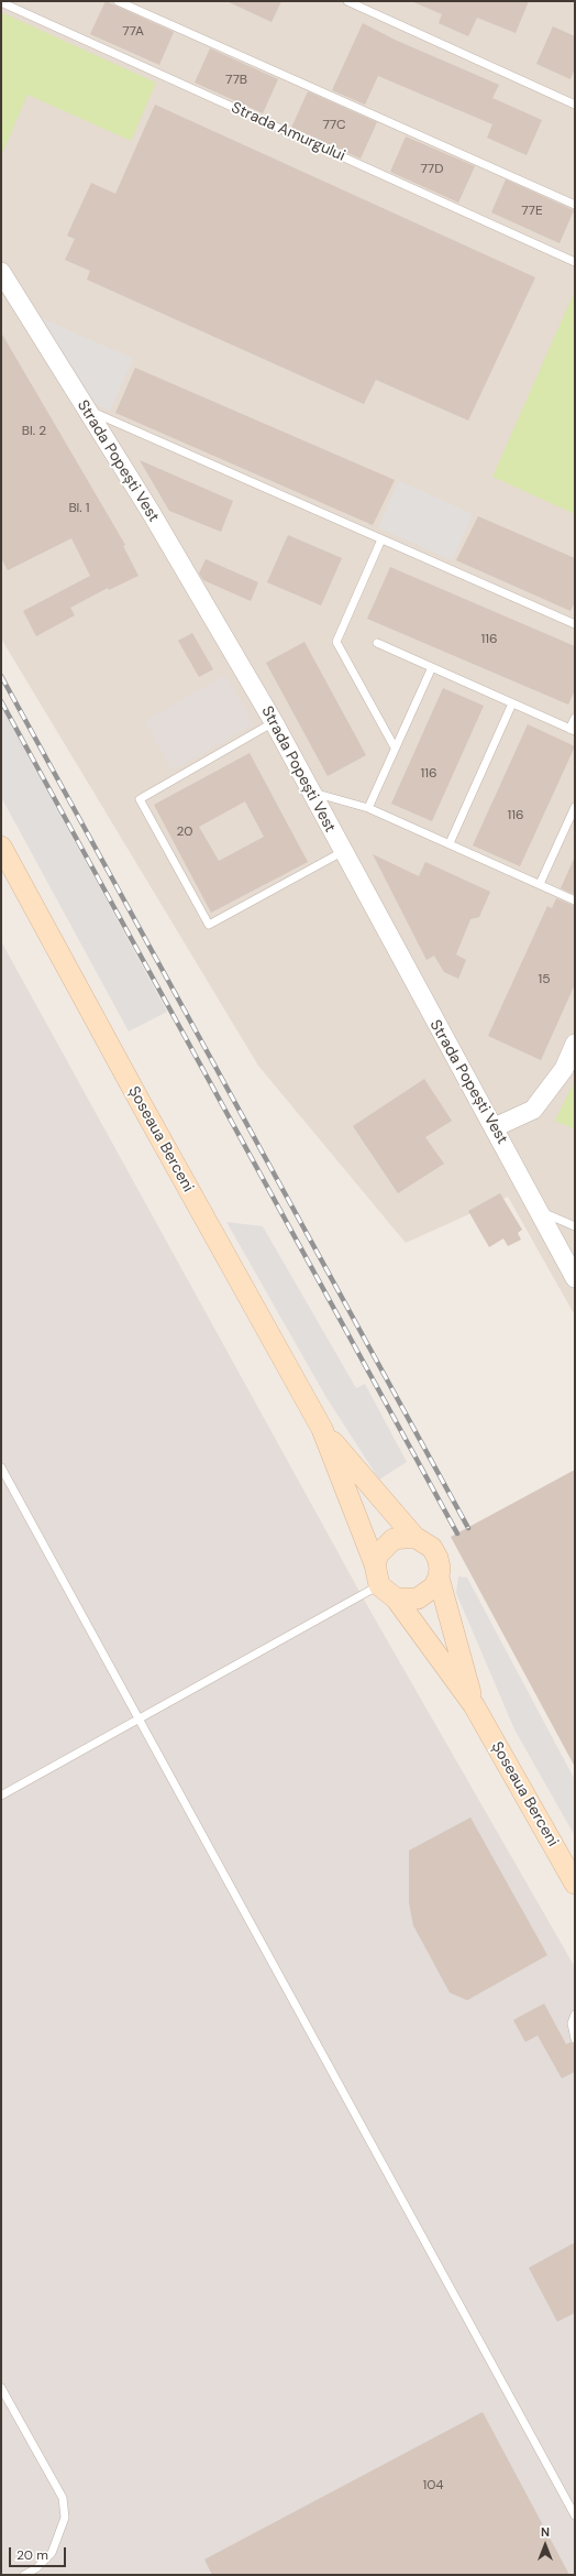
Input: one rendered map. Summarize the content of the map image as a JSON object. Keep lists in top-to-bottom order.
{
  "streets": {
    "main road": ["Șoseaua Berceni"],
    "street": ["Strada Popești Vest"],
    "lane": ["Strada Amurgului"]
  },
  "house_numbers": [
    "77A",
    "77B",
    "77C",
    "77D",
    "77E",
    "Bl. 2",
    "Bl. 1",
    "116",
    "116",
    "116",
    "20",
    "15",
    "104"
  ],
  "scale_bar": "20 m",
  "north": "top"
}
